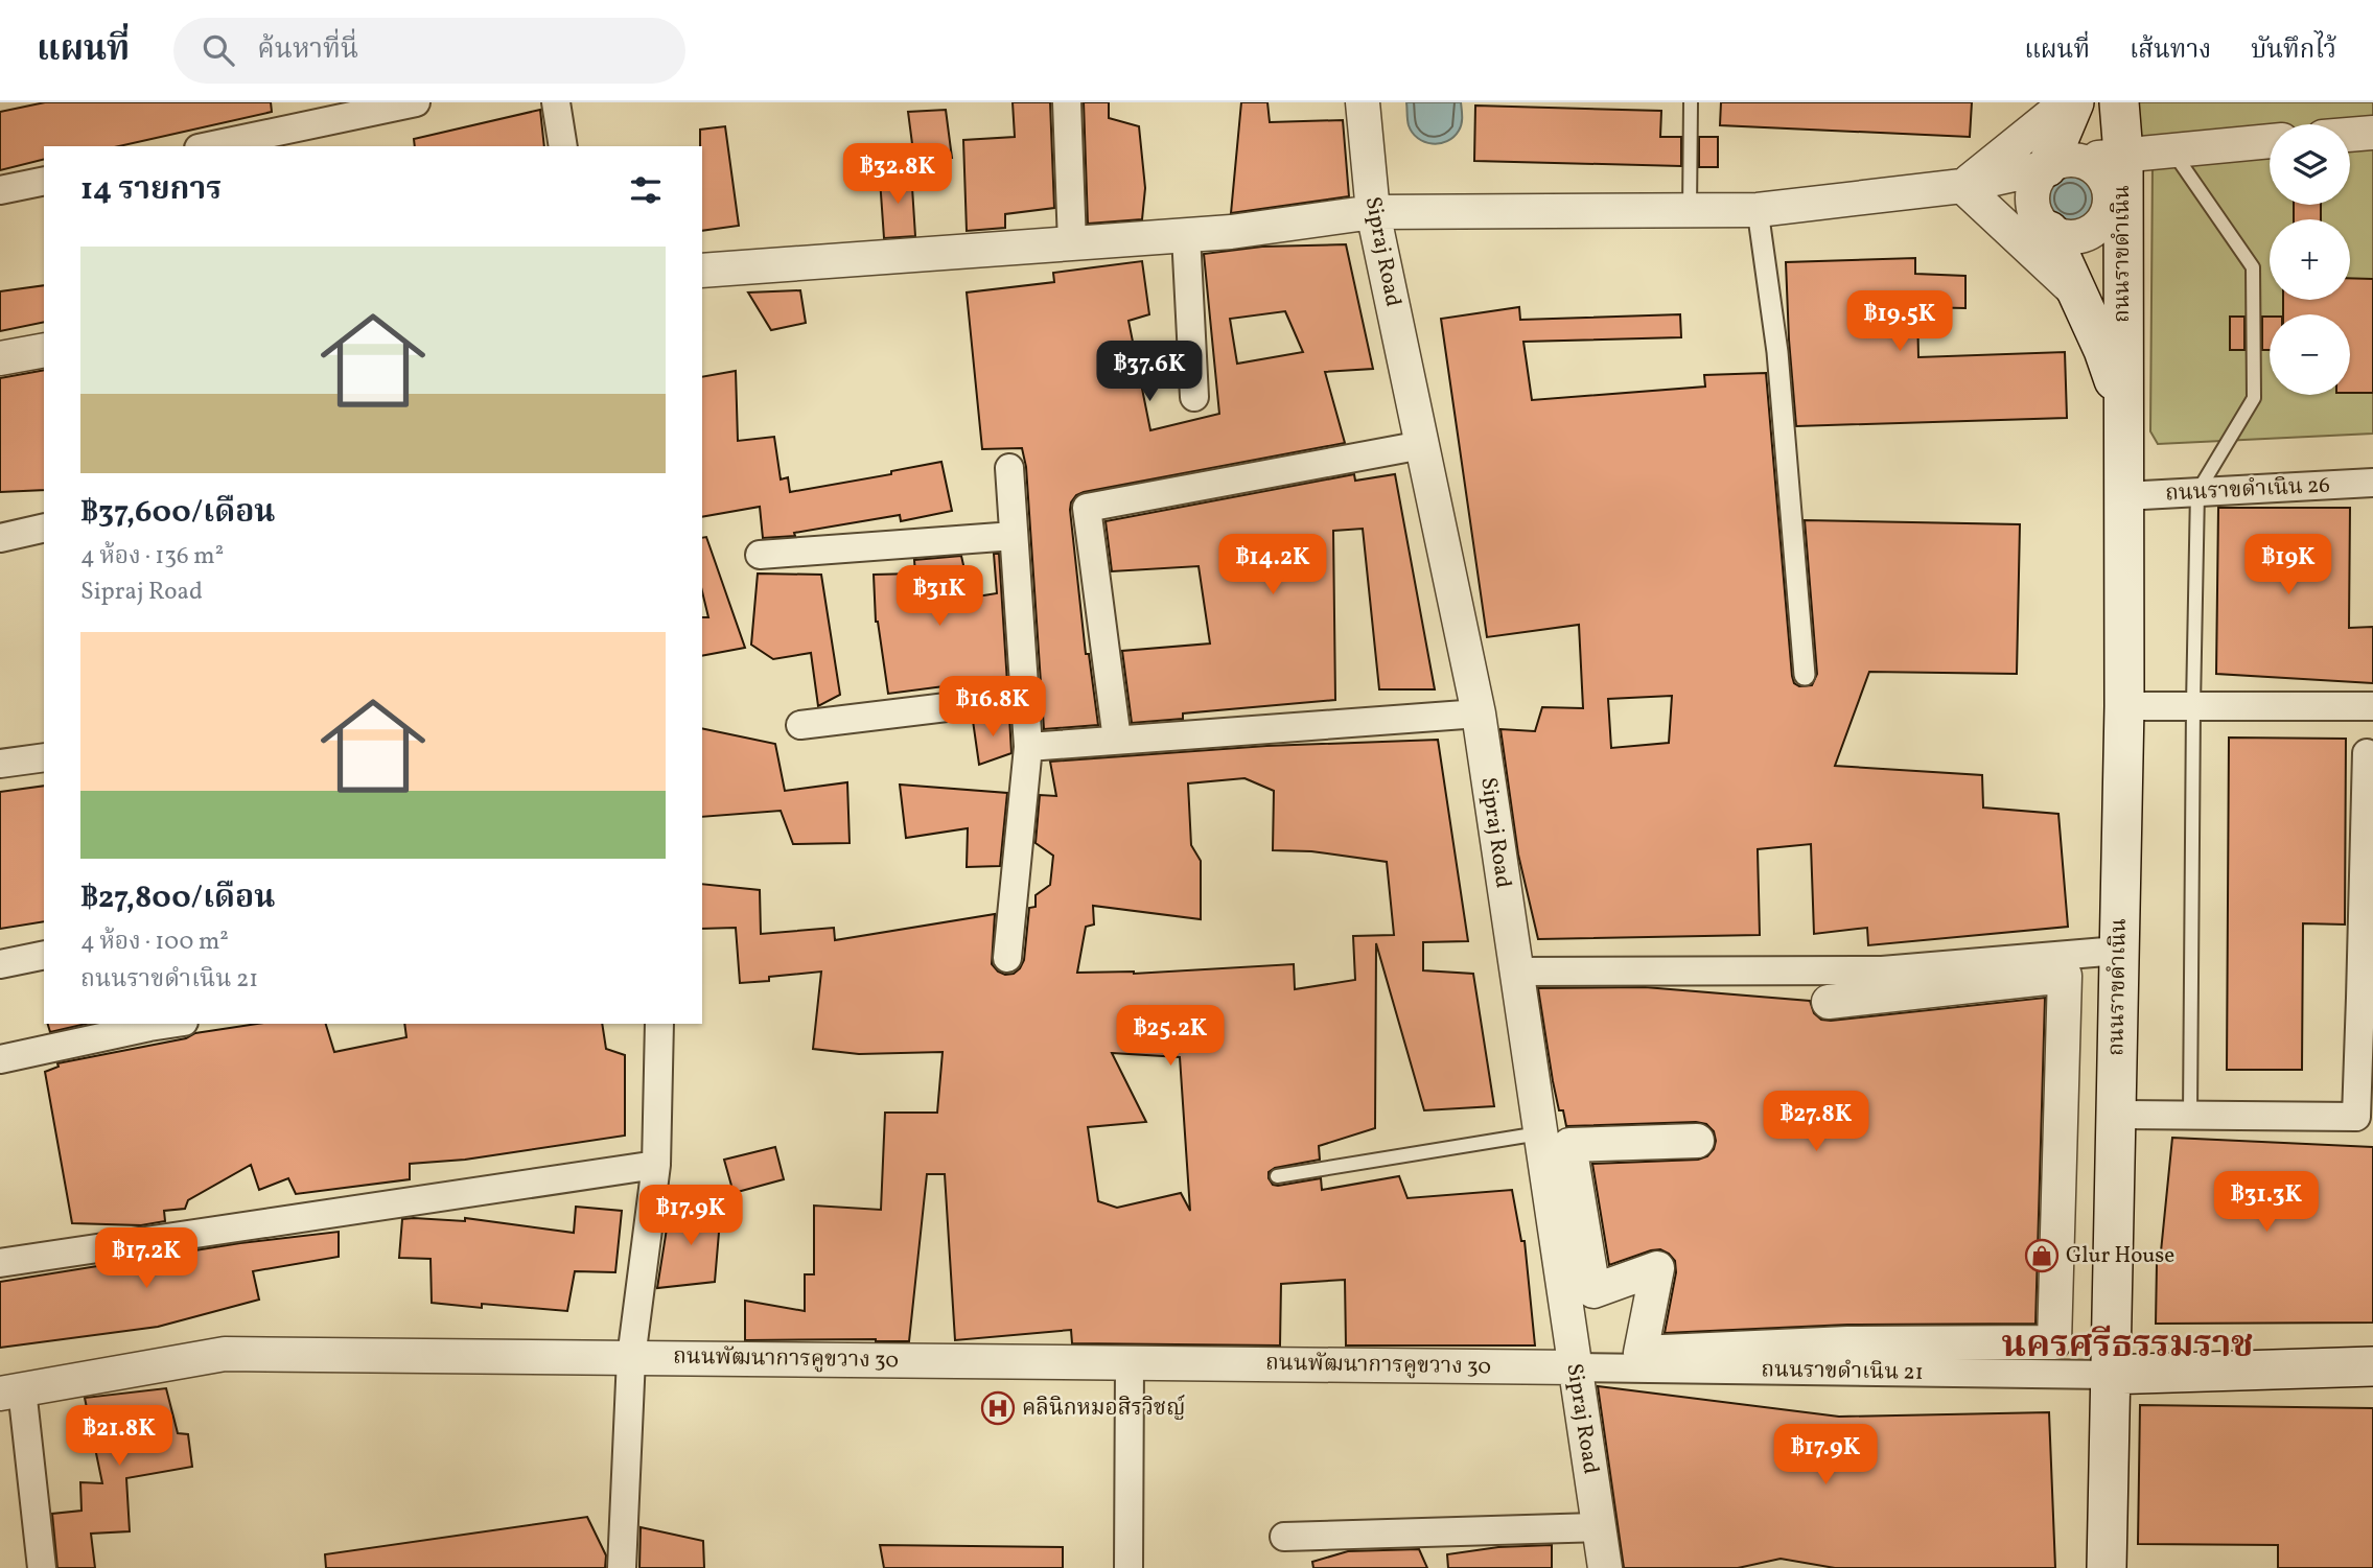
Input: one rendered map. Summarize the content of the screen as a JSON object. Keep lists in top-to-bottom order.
{
  "streets": {
    "main road": ["ถนนราขดำเนิน"],
    "street": [
      "Sipraj Road",
      "ถนนราขดำเนิน 26",
      "ถนนพัฒนาการคูขวาง 30",
      "ถนนราขดำเนิน 21"
    ]
  },
  "crossings": [
    ["Sipraj Road", "ถนนพัฒนาการคูขวาง 30"],
    ["Sipraj Road", "ถนนราขดำเนิน 21"],
    ["ถนนราขดำเนิน", "ถนนราขดำเนิน 26"],
    ["ถนนราขดำเนิน", "ถนนราขดำเนิน 21"],
    ["ถนนพัฒนาการคูขวาง 30", "ถนนราขดำเนิน 21"]
  ],
  "districts": ["นครศรีธรรมราช"],
  "places": {
    "shop": ["Glur House"],
    "hospital": ["คลินิกหมอสิรวิชญ์"]
  },
  "page": {
    "header": "แผนที่",
    "search": "ค้นหาที่นี่",
    "nav": ["แผนที่", "เส้นทาง", "บันทึกไว้"],
    "map_buttons": ["+", "−"],
    "price": [
      "฿32.8K",
      "฿19.5K",
      "฿37.6K",
      "฿14.2K",
      "฿19K",
      "฿31K",
      "฿16.8K",
      "฿25.2K",
      "฿27.8K",
      "฿31.3K",
      "฿17.9K",
      "฿17.2K",
      "฿21.8K",
      "฿17.9K"
    ],
    "heading": "14 รายการ",
    "list": [
      {
        "name": "฿37,600/เดือน",
        "note": "4 ห้อง · 136 m² · Sipraj Road"
      },
      {
        "name": "฿27,800/เดือน",
        "note": "4 ห้อง · 100 m² · ถนนราขดำเนิน 21"
      }
    ]
  }
}
